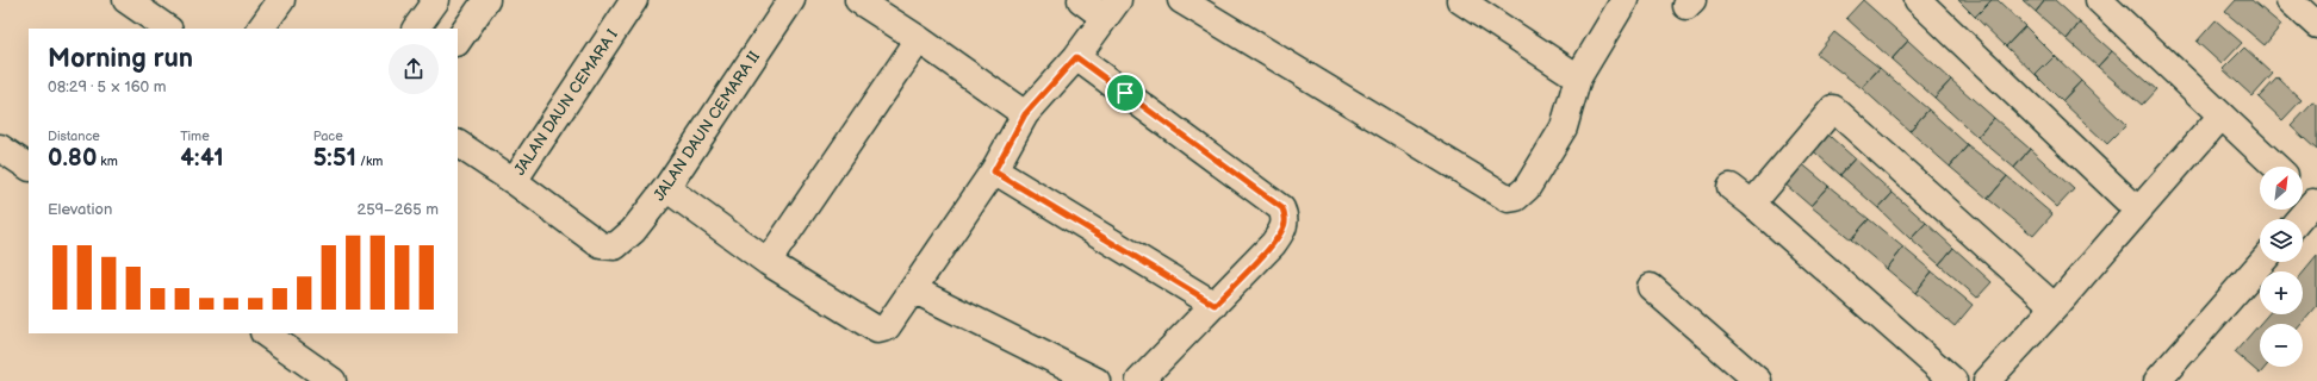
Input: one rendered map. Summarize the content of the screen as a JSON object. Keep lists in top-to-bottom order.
{
  "streets": {
    "street": ["JALAN DAUN CEMARA I", "JALAN DAUN CEMARA II"]
  },
  "crossings": [
    ["JALAN DAUN CEMARA I", "JALAN DAUN CEMARA II"]
  ],
  "north": "top right",
  "page": {
    "heading": ["Morning run", "08:29 · 5 × 160 m"],
    "stats": [
      ["Distance", "0.80 km"],
      ["Time", "4:41"],
      ["Pace", "5:51 /km"]
    ],
    "map_buttons": ["+", "−"],
    "chart": ["Elevation", "259–265 m"]
  }
}
